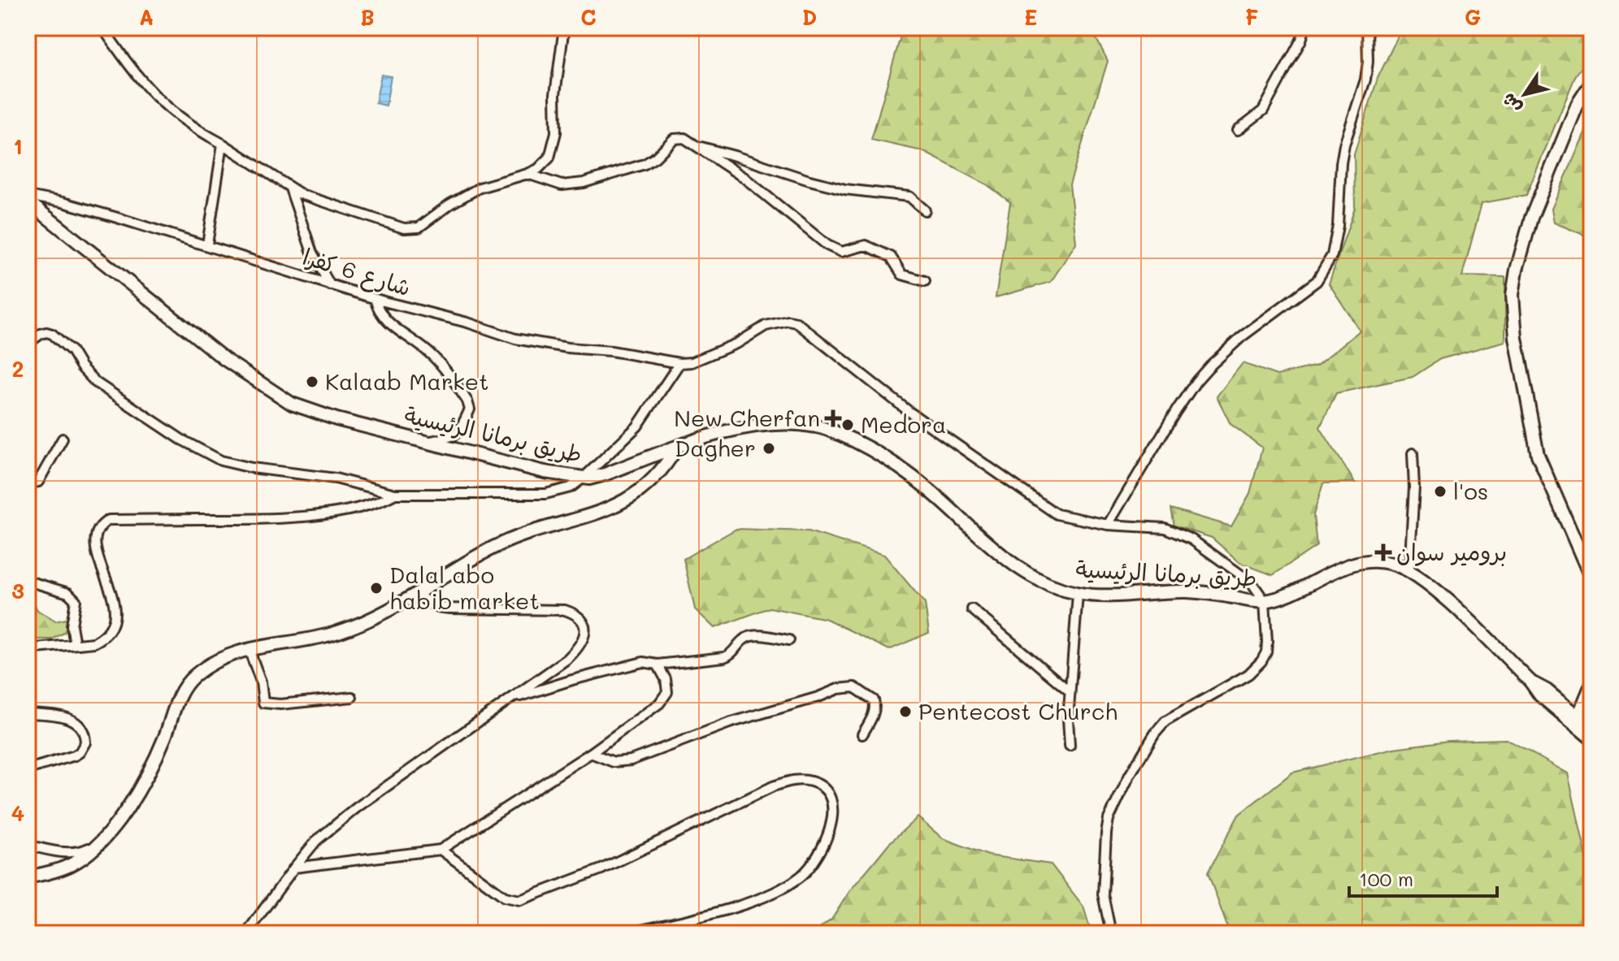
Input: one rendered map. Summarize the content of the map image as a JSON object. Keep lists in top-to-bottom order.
{
  "streets": {
    "main road": ["طريق برمانا الرئيسية"],
    "street": ["شارع 6 كفرا"]
  },
  "places": {
    "other": [
      "Kalaab Market",
      "Medora",
      "Dagher",
      "l'os",
      "Dalal abo habib market",
      "Pentecost Church"
    ],
    "health": ["New Cherfan", "برومير سوان"]
  },
  "scale_bar": "100 m",
  "north": "bottom left",
  "grid": {
    "columns": [
      "A",
      "B",
      "C",
      "D",
      "E",
      "F",
      "G"
    ],
    "rows": [
      "1",
      "2",
      "3",
      "4"
    ]
  }
}
